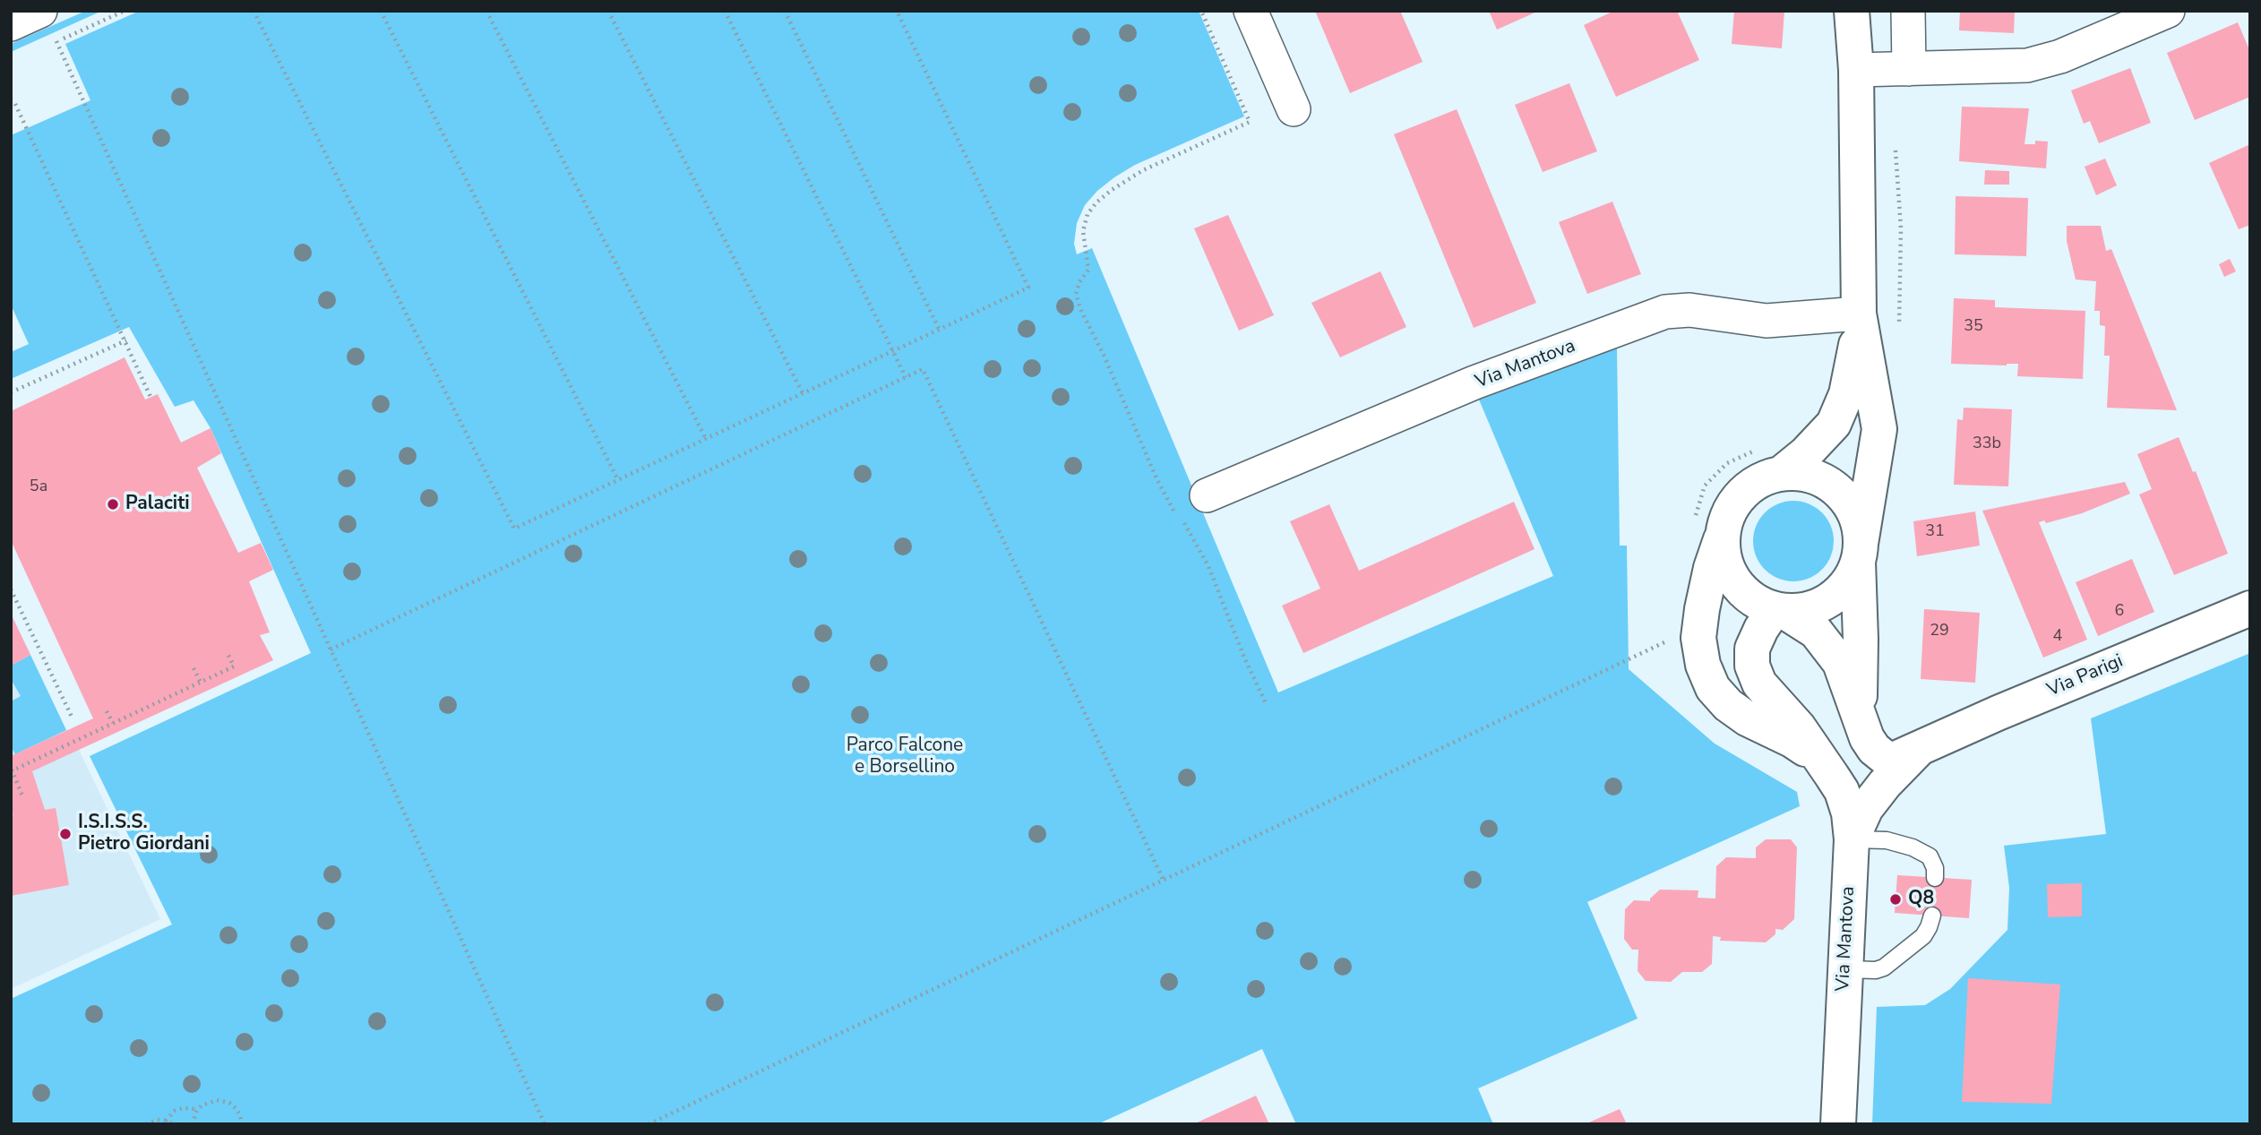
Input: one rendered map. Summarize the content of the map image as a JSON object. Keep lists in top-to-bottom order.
{
  "streets": {
    "main road": ["Via Mantova", "Via Parigi"]
  },
  "crossings": [
    ["Via Mantova", "Via Parigi"]
  ],
  "parks": ["Parco Falcone e Borsellino"],
  "places": ["Palaciti", "I.S.I.S.S. Pietro Giordani", "Q8"],
  "house_numbers": [
    "35",
    "33b",
    "5a",
    "31",
    "6",
    "29",
    "4"
  ]
}
